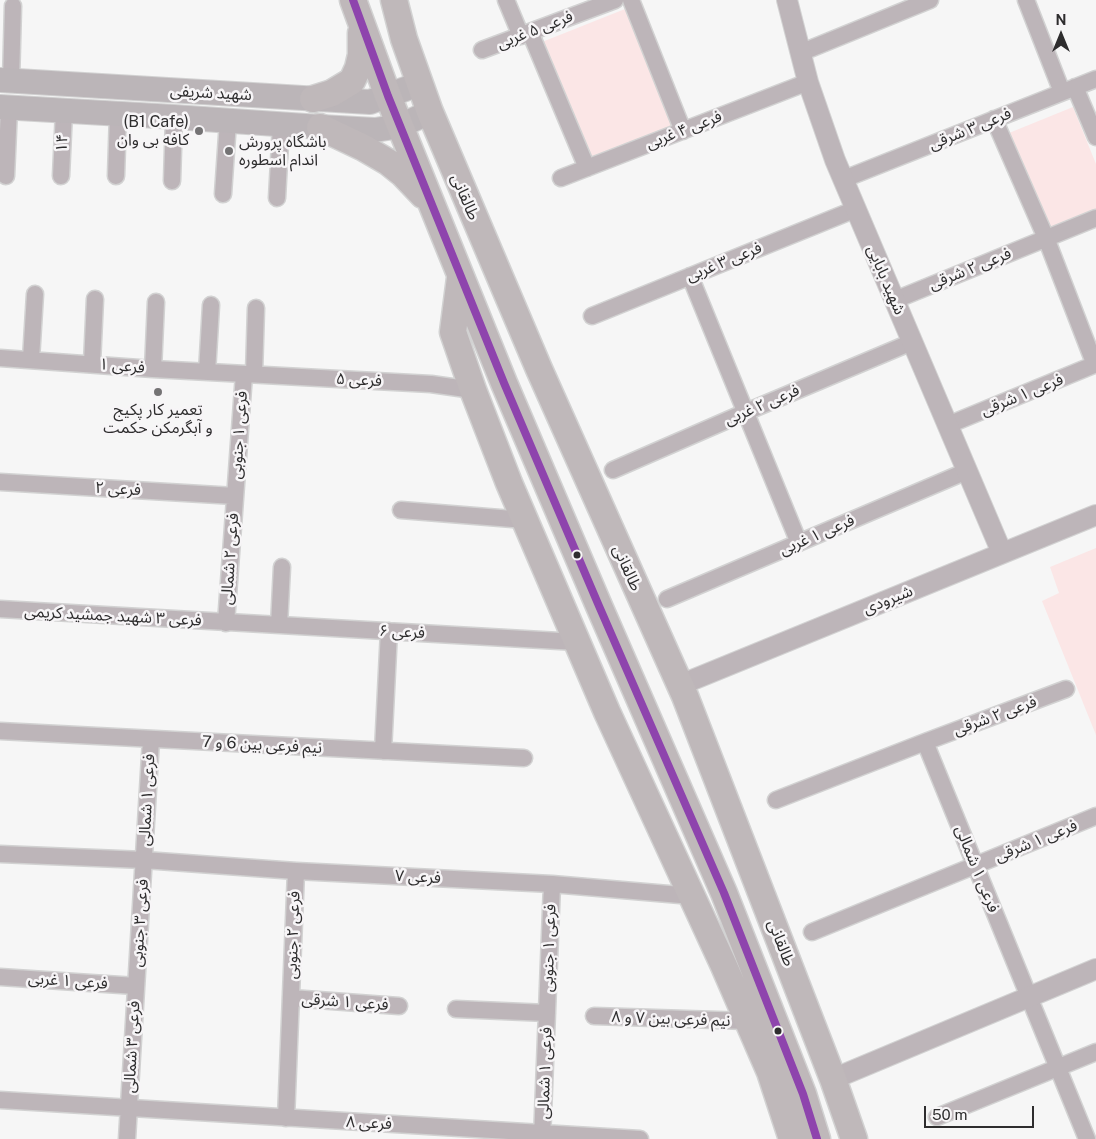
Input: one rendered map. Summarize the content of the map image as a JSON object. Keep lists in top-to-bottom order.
{
  "streets": {
    "main road": ["شهید شریفی", "طالقانی"],
    "street": [
      "فرعی ۵ غربی",
      "فرعی ۳ شرقی",
      "فرعی ۴ غربی",
      "۱۴",
      "فرعی ۳ غربی",
      "فرعی ۲ شرقی",
      "شهید بابایی",
      "فرعی ۱",
      "فرعی ۵",
      "فرعی ۱ شرقی",
      "فرعی ۲ غربی",
      "فرعی ۱ جنوبی",
      "فرعی ۲",
      "فرعی ۱ غربی",
      "فرعی ۲ شمالی",
      "شیرودی",
      "فرعی ۳ شهید جمشید کریمی",
      "فرعی ۶",
      "نیم فرعی بین 6 و 7",
      "فرعی ۱ شمالی",
      "فرعی ۷",
      "فرعی ۳ جنوبی",
      "فرعی ۲ جنوبی",
      "نیم فرعی بین ۷ و ۸",
      "فرعی ۳ شمالی",
      "فرعی ۸"
    ]
  },
  "crossings": [
    ["شهید شریفی", "۱۴"],
    ["شهید شریفی", "طالقانی"],
    ["فرعی ۳ شرقی", "شهید بابایی"],
    ["فرعی ۴ غربی", "شهید بابایی"],
    ["طالقانی", "شیرودی"],
    ["فرعی ۳ غربی", "شهید بابایی"],
    ["فرعی ۲ شرقی", "شهید بابایی"],
    ["فرعی ۲ شرقی", "فرعی ۱ شمالی"],
    ["شهید بابایی", "فرعی ۱ شرقی"],
    ["شهید بابایی", "فرعی ۲ غربی"],
    ["شهید بابایی", "فرعی ۱ غربی"],
    ["شهید بابایی", "شیرودی"],
    ["فرعی ۱", "فرعی ۵"],
    ["فرعی ۱", "فرعی ۱ جنوبی"],
    ["فرعی ۵", "فرعی ۱ جنوبی"],
    ["فرعی ۱ شرقی", "فرعی ۱ شمالی"],
    ["فرعی ۱ شرقی", "فرعی ۲ جنوبی"],
    ["فرعی ۱ جنوبی", "فرعی ۲"],
    ["فرعی ۱ جنوبی", "فرعی ۲ شمالی"],
    ["فرعی ۱ جنوبی", "فرعی ۱ شمالی"],
    ["فرعی ۱ جنوبی", "فرعی ۷"],
    ["فرعی ۲", "فرعی ۲ شمالی"],
    ["فرعی ۱ غربی", "فرعی ۳ جنوبی"],
    ["فرعی ۱ غربی", "فرعی ۳ شمالی"],
    ["فرعی ۲ شمالی", "فرعی ۳ شهید جمشید کریمی"],
    ["فرعی ۲ شمالی", "فرعی ۶"],
    ["فرعی ۳ شهید جمشید کریمی", "فرعی ۶"],
    ["نیم فرعی بین 6 و 7", "فرعی ۱ شمالی"],
    ["فرعی ۱ شمالی", "فرعی ۷"],
    ["فرعی ۱ شمالی", "فرعی ۳ جنوبی"],
    ["فرعی ۱ شمالی", "فرعی ۸"],
    ["فرعی ۷", "فرعی ۳ جنوبی"],
    ["فرعی ۷", "فرعی ۲ جنوبی"],
    ["فرعی ۳ جنوبی", "فرعی ۳ شمالی"],
    ["فرعی ۲ جنوبی", "فرعی ۸"],
    ["فرعی ۳ شمالی", "فرعی ۸"]
  ],
  "places": ["(B1 Cafe) کافه بی وان", "باشگاه پرورش اندام اسطوره", "تعمیر کار پکیج و آبگرمکن حکمت"],
  "scale_bar": "50 m",
  "north": "top"
}
